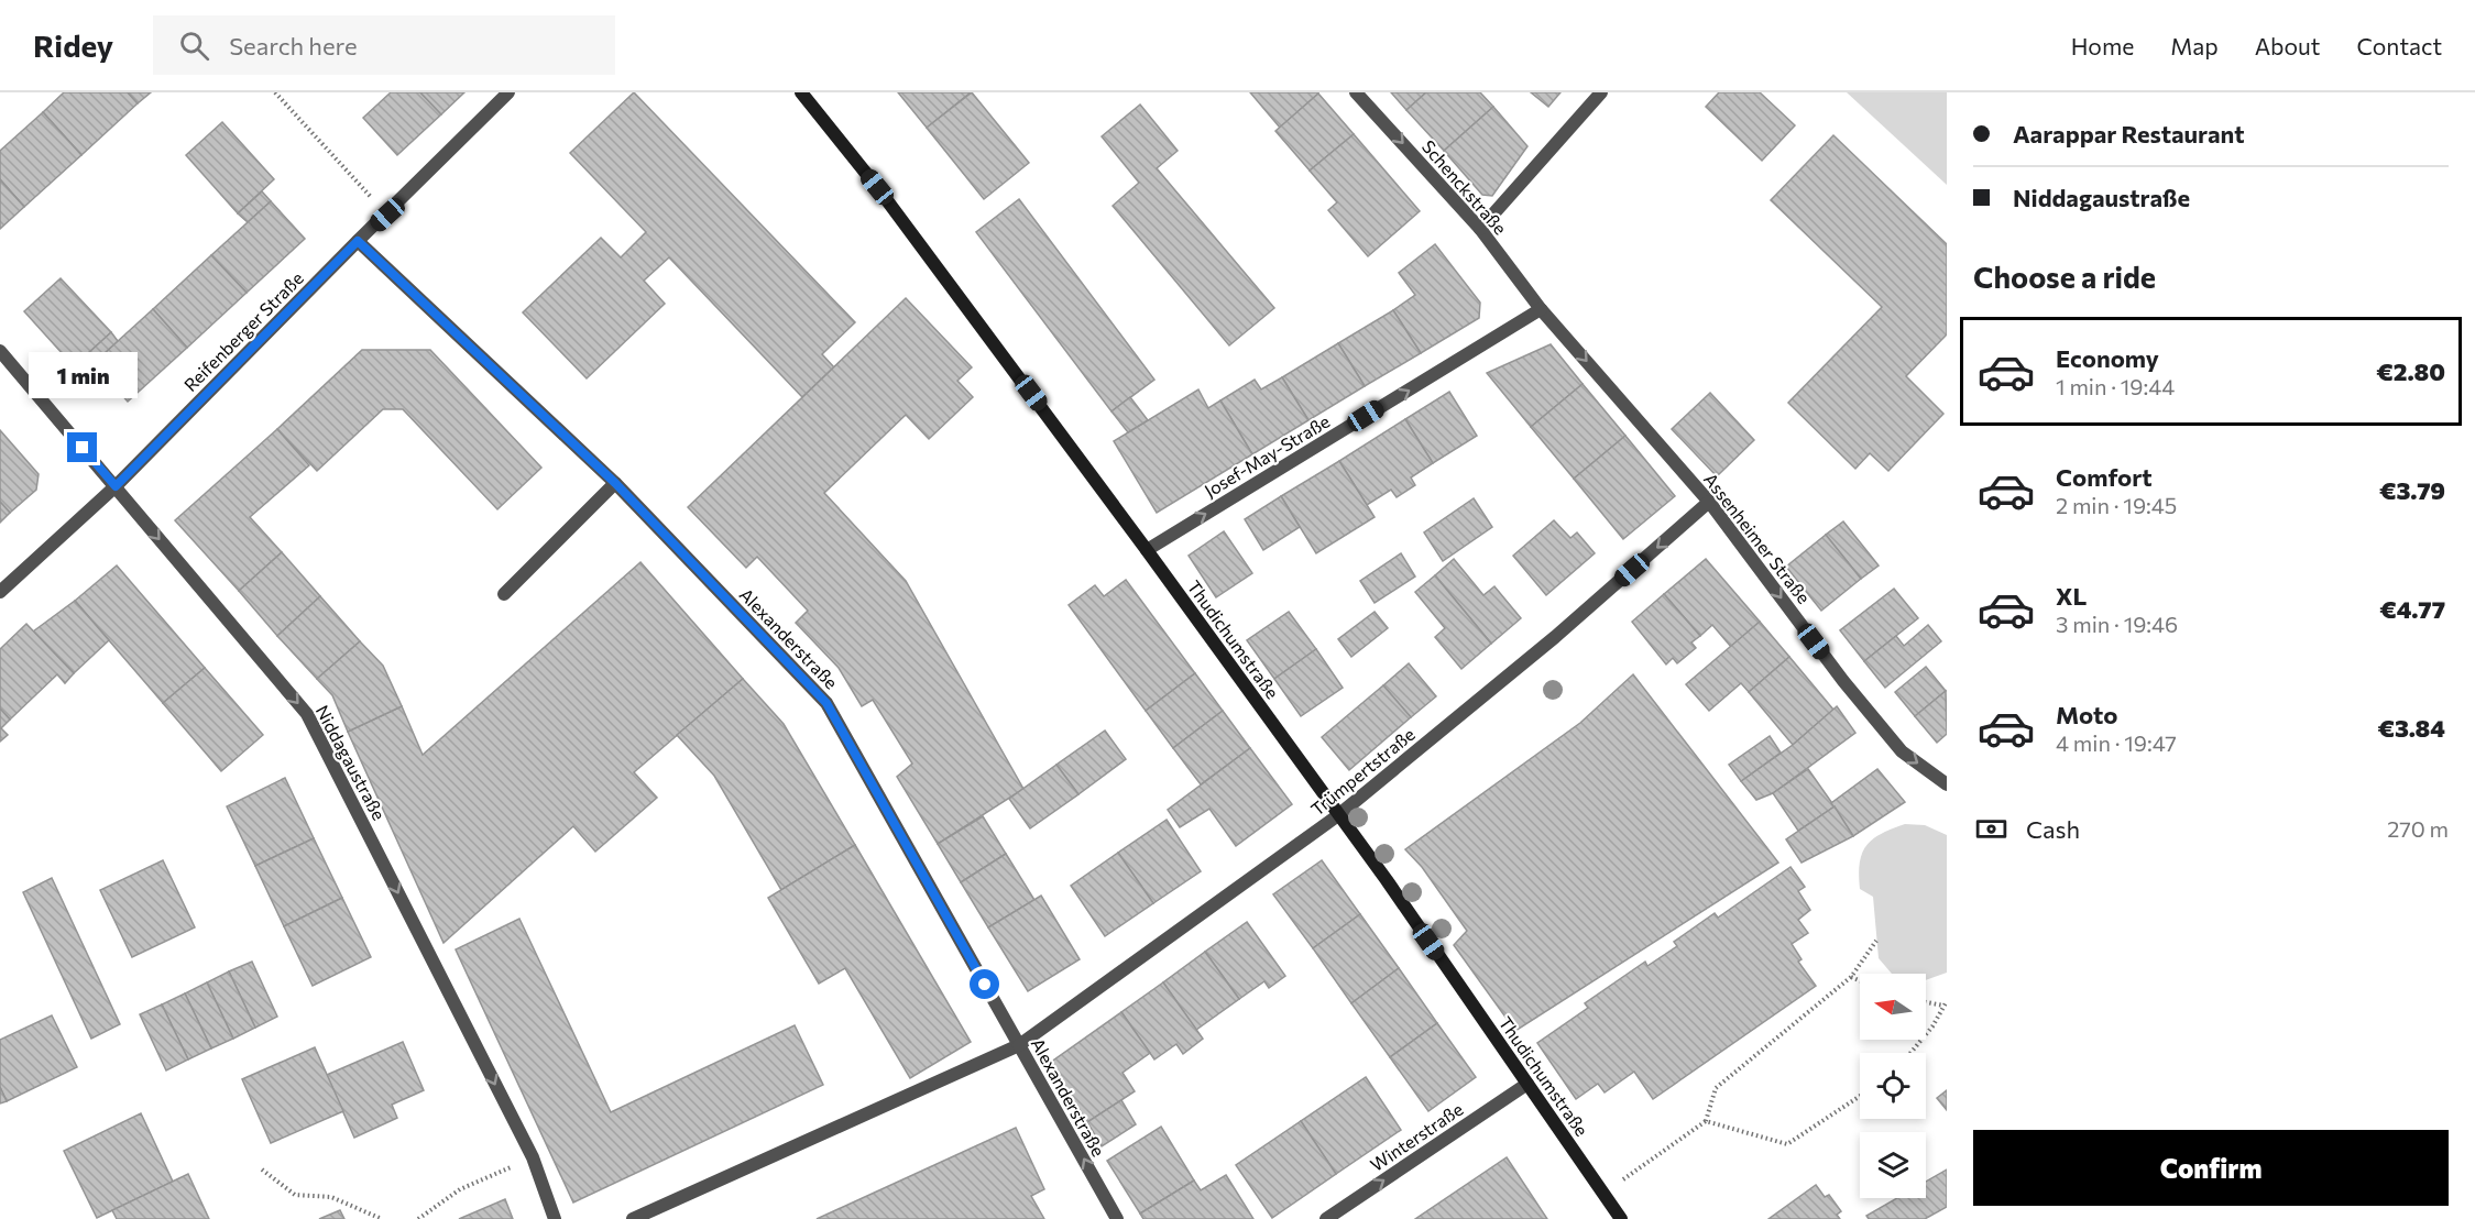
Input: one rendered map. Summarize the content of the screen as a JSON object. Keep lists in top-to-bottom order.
{
  "streets": {
    "main road": ["Thudichumstraße"],
    "street": [
      "Schenckstraße",
      "Reifenberger Straße",
      "Josef-May-Straße",
      "Assenheimer Straße",
      "Alexanderstraße",
      "Niddagaustraße",
      "Trümpertstraße",
      "Winterstraße"
    ]
  },
  "crossings": [
    ["Schenckstraße", "Josef-May-Straße"],
    ["Schenckstraße", "Assenheimer Straße"],
    ["Reifenberger Straße", "Alexanderstraße"],
    ["Reifenberger Straße", "Niddagaustraße"],
    ["Josef-May-Straße", "Assenheimer Straße"],
    ["Josef-May-Straße", "Thudichumstraße"],
    ["Assenheimer Straße", "Trümpertstraße"],
    ["Alexanderstraße", "Trümpertstraße"],
    ["Thudichumstraße", "Trümpertstraße"],
    ["Thudichumstraße", "Winterstraße"]
  ],
  "one_way": [
    "Schenckstraße",
    "Josef-May-Straße",
    "Assenheimer Straße",
    "Niddagaustraße",
    "Trümpertstraße",
    "Winterstraße"
  ],
  "north": "left",
  "page": {
    "header": "Ridey",
    "search": "Search here",
    "nav": [
      "Home",
      "Map",
      "About",
      "Contact"
    ],
    "banner": ["Aarappar Restaurant", "Niddagaustraße"],
    "heading": "Choose a ride",
    "list": [
      {
        "name": "Economy",
        "note": "1 min · 19:44",
        "value": "€2.80"
      },
      {
        "name": "Comfort",
        "note": "2 min · 19:45",
        "value": "€3.79"
      },
      {
        "name": "XL",
        "note": "3 min · 19:46",
        "value": "€4.77"
      },
      {
        "name": "Moto",
        "note": "4 min · 19:47",
        "value": "€3.84"
      }
    ],
    "bubble": "1 min",
    "pay": ["Cash", "270 m"],
    "buttons": "Confirm"
  }
}
